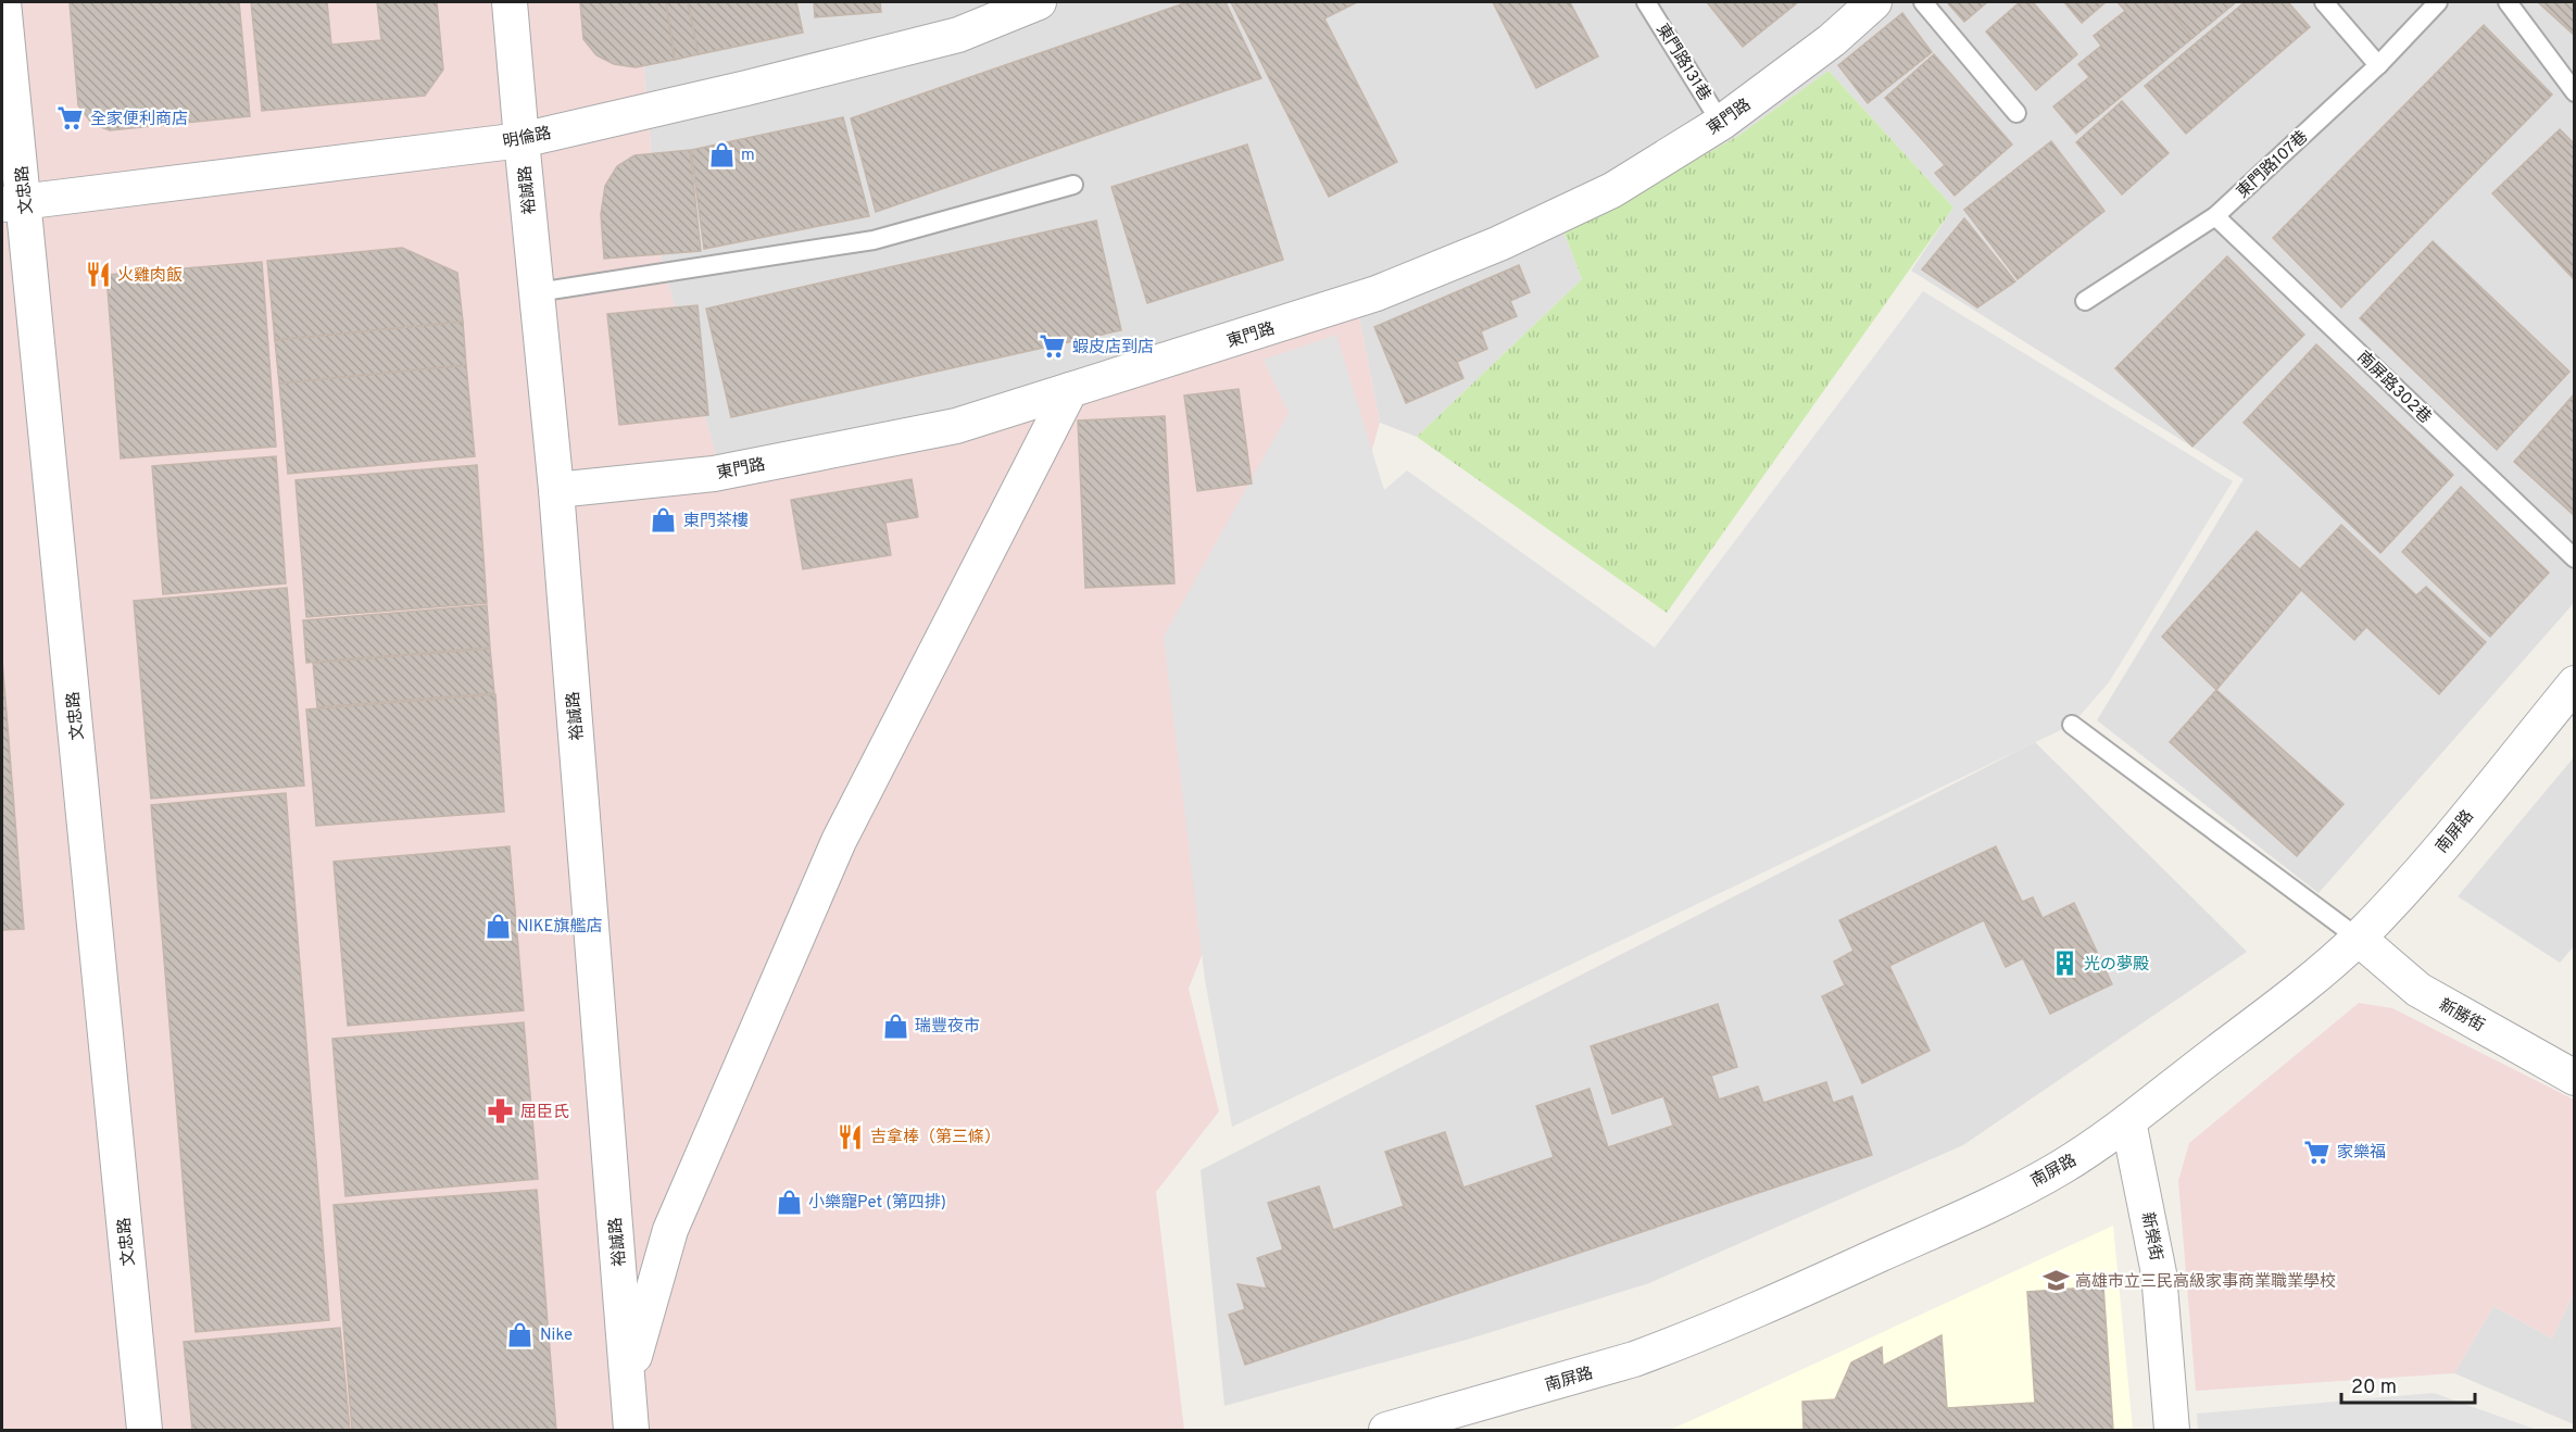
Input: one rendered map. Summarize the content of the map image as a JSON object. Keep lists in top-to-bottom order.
{
  "streets": {
    "street": [
      "東門路",
      "明倫路",
      "文忠路",
      "裕誠路",
      "南屏路",
      "新勝街",
      "新榮街"
    ],
    "lane": ["東門路131巷", "東門路107巷", "南屏路302巷"]
  },
  "crossings": [
    ["東門路131巷", "東門路"],
    ["東門路", "裕誠路"],
    ["明倫路", "文忠路"],
    ["明倫路", "裕誠路"],
    ["東門路107巷", "南屏路302巷"],
    ["南屏路", "新勝街"],
    ["南屏路", "新榮街"]
  ],
  "places": {
    "supermarket": ["全家便利商店", "蝦皮店到店", "家樂福"],
    "shop": [
      "m",
      "東門茶樓",
      "NIKE旗艦店",
      "瑞豐夜市",
      "小樂寵Pet (第四排)",
      "Nike"
    ],
    "restaurant": ["火雞肉飯", "吉拿棒（第三條）"],
    "building": ["光の夢殿"],
    "pharmacy": ["屈臣氏"],
    "school or university": ["高雄市立三民高級家事商業職業學校"]
  },
  "scale_bar": "20 m"
}
